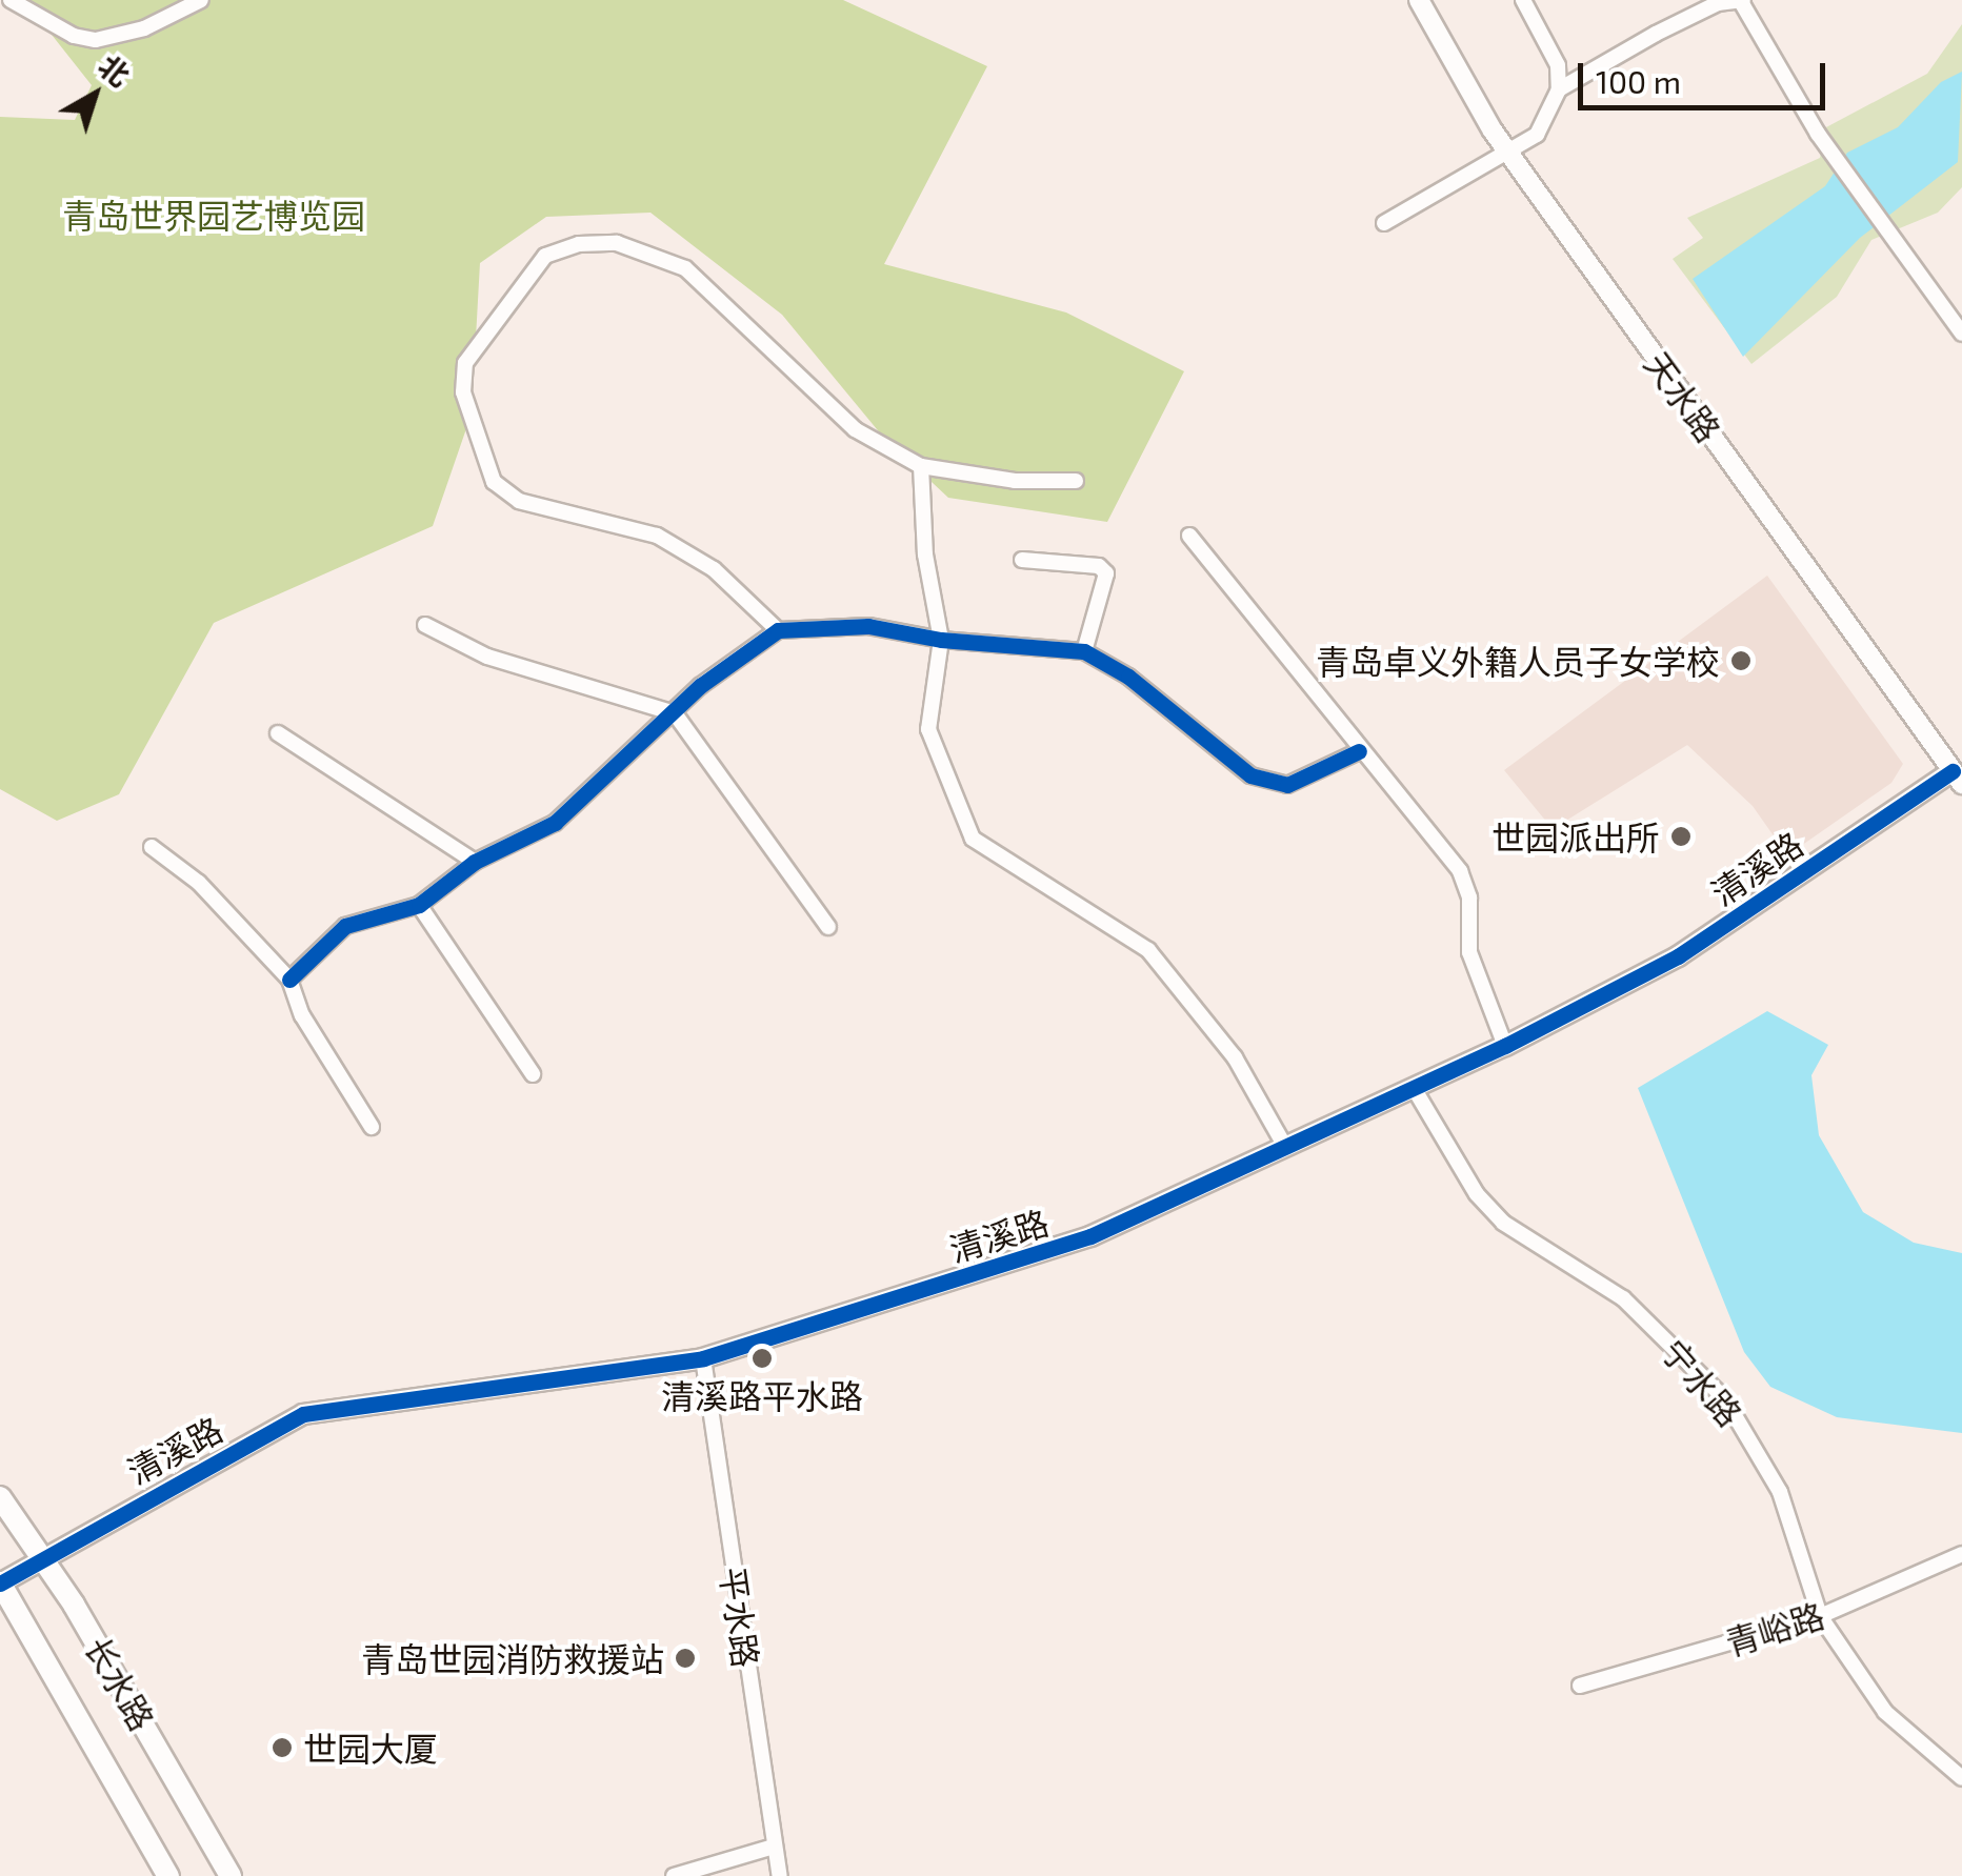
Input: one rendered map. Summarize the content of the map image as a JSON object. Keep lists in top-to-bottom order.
{
  "streets": {
    "main road": ["长水路"],
    "street": [
      "天水路",
      "清溪路",
      "宁水路",
      "平水路",
      "青峪路"
    ]
  },
  "crossings": [
    ["天水路", "清溪路"],
    ["清溪路", "宁水路"],
    ["清溪路", "平水路"],
    ["清溪路", "长水路"],
    ["宁水路", "青峪路"]
  ],
  "parks": ["青岛世界园艺博览园"],
  "places": [
    "青岛卓义外籍人员子女学校",
    "世园派出所",
    "清溪路平水路",
    "青岛世园消防救援站",
    "世园大厦"
  ],
  "scale_bar": "100 m",
  "north": "top right"
}
